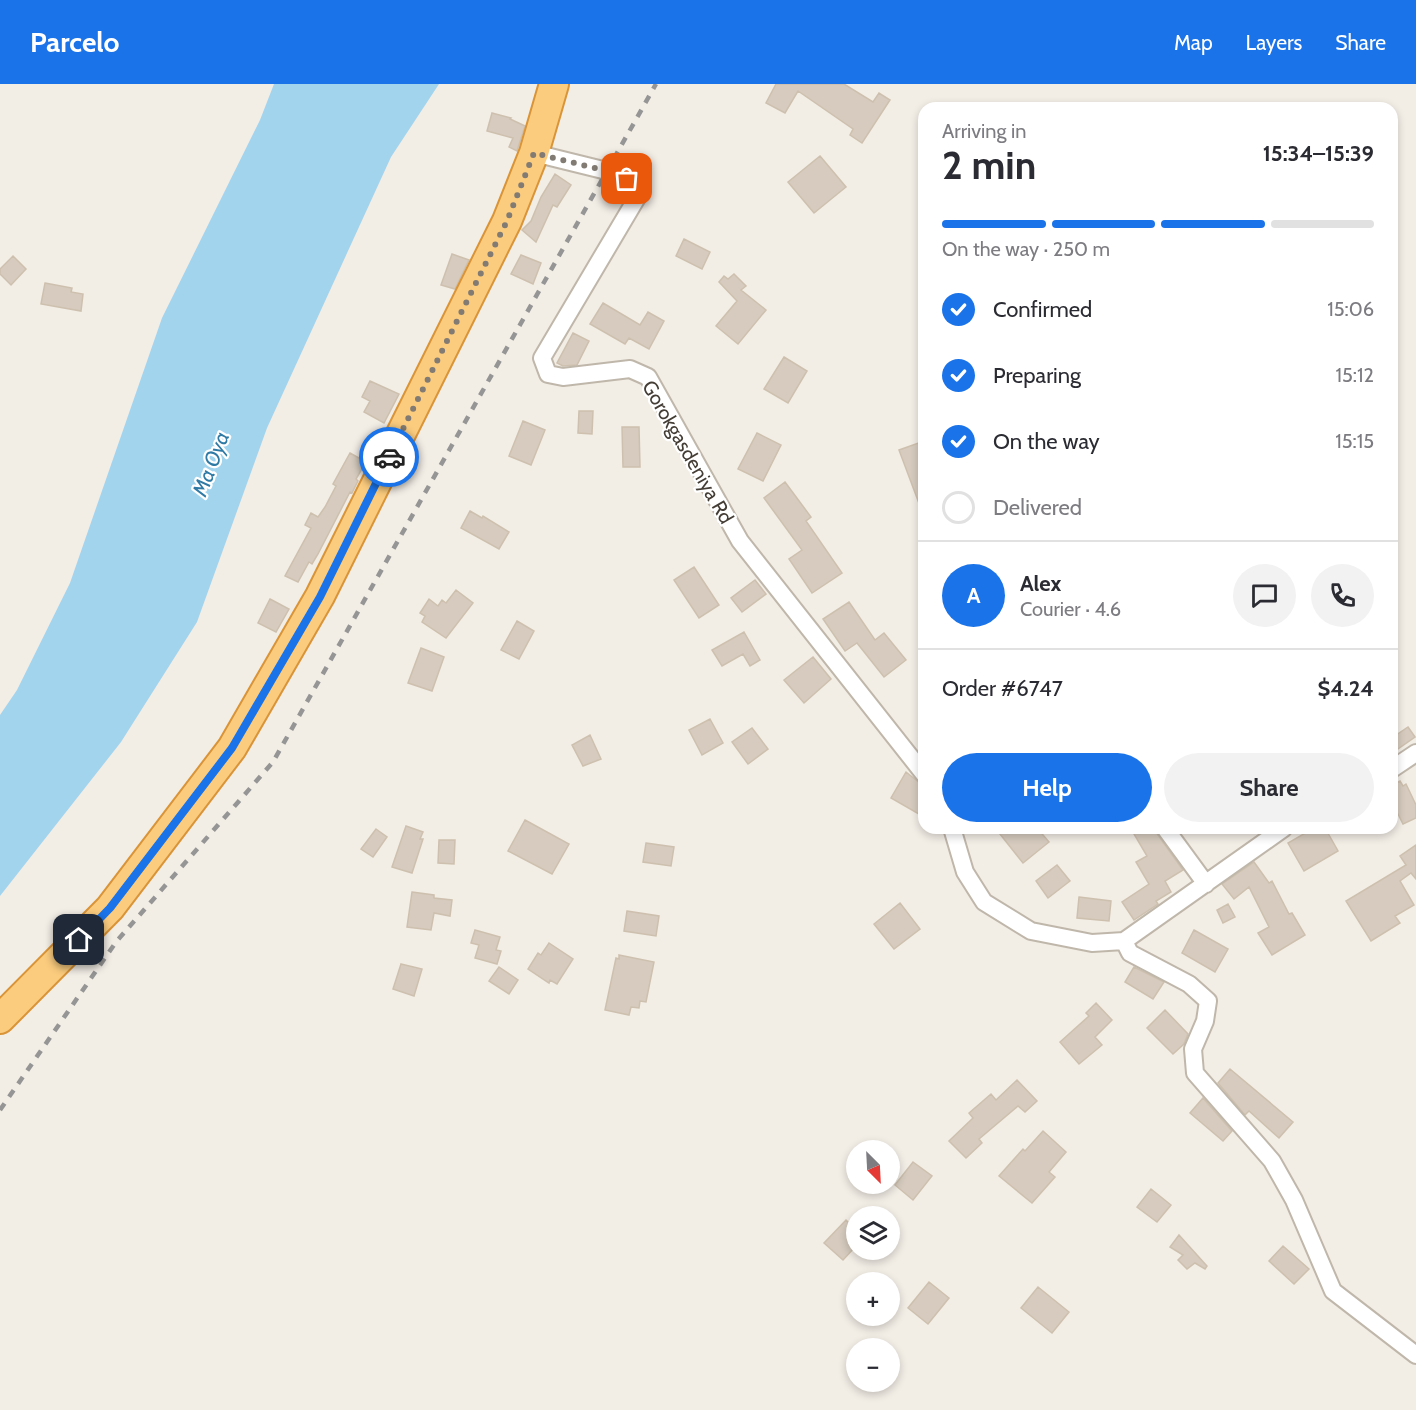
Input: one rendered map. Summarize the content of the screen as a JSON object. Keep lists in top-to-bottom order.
{
  "streets": {
    "street": ["Gorokgasdeniya Rd"]
  },
  "water": ["Ma Oya"],
  "north": "bottom right",
  "page": {
    "header": "Parcelo",
    "nav": ["Map", "Layers", "Share"],
    "heading": ["2 min", "Arriving in", "15:34–15:39"],
    "panel": [
      "Alex",
      "Courier · 4.6",
      "Order #6747",
      "$4.24"
    ],
    "bar": "On the way · 250 m",
    "list": [
      ["Confirmed", "15:06"],
      ["Preparing", "15:12"],
      ["On the way", "15:15"],
      "Delivered"
    ],
    "round": "A",
    "buttons": ["Help", "Share"],
    "map_buttons": ["+", "−"]
  }
}
